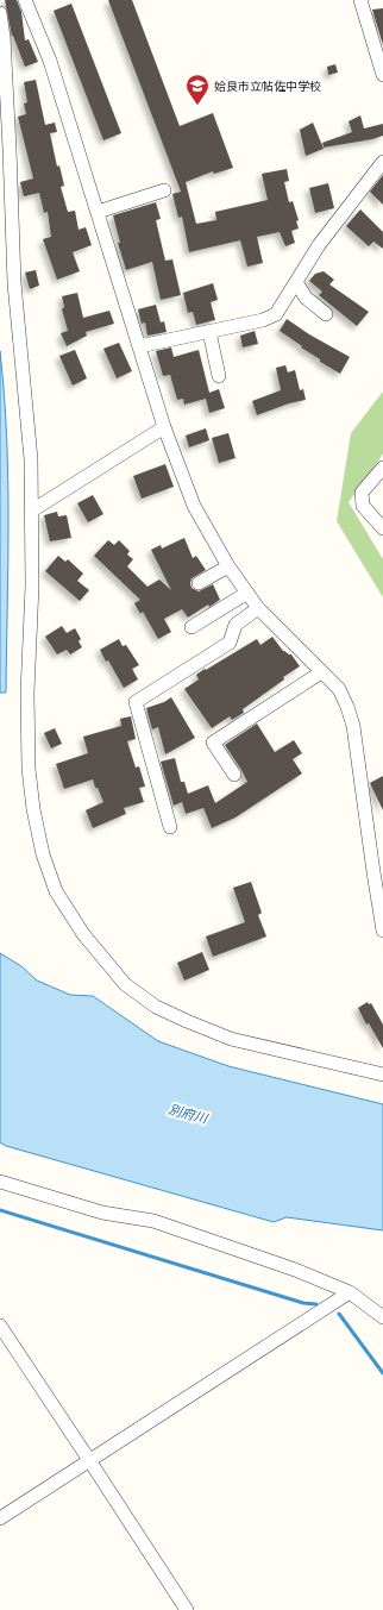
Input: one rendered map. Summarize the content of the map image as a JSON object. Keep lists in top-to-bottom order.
{
  "water": ["別府川"],
  "places": {
    "school or university": ["姶良市立帖佐中学校"]
  }
}
